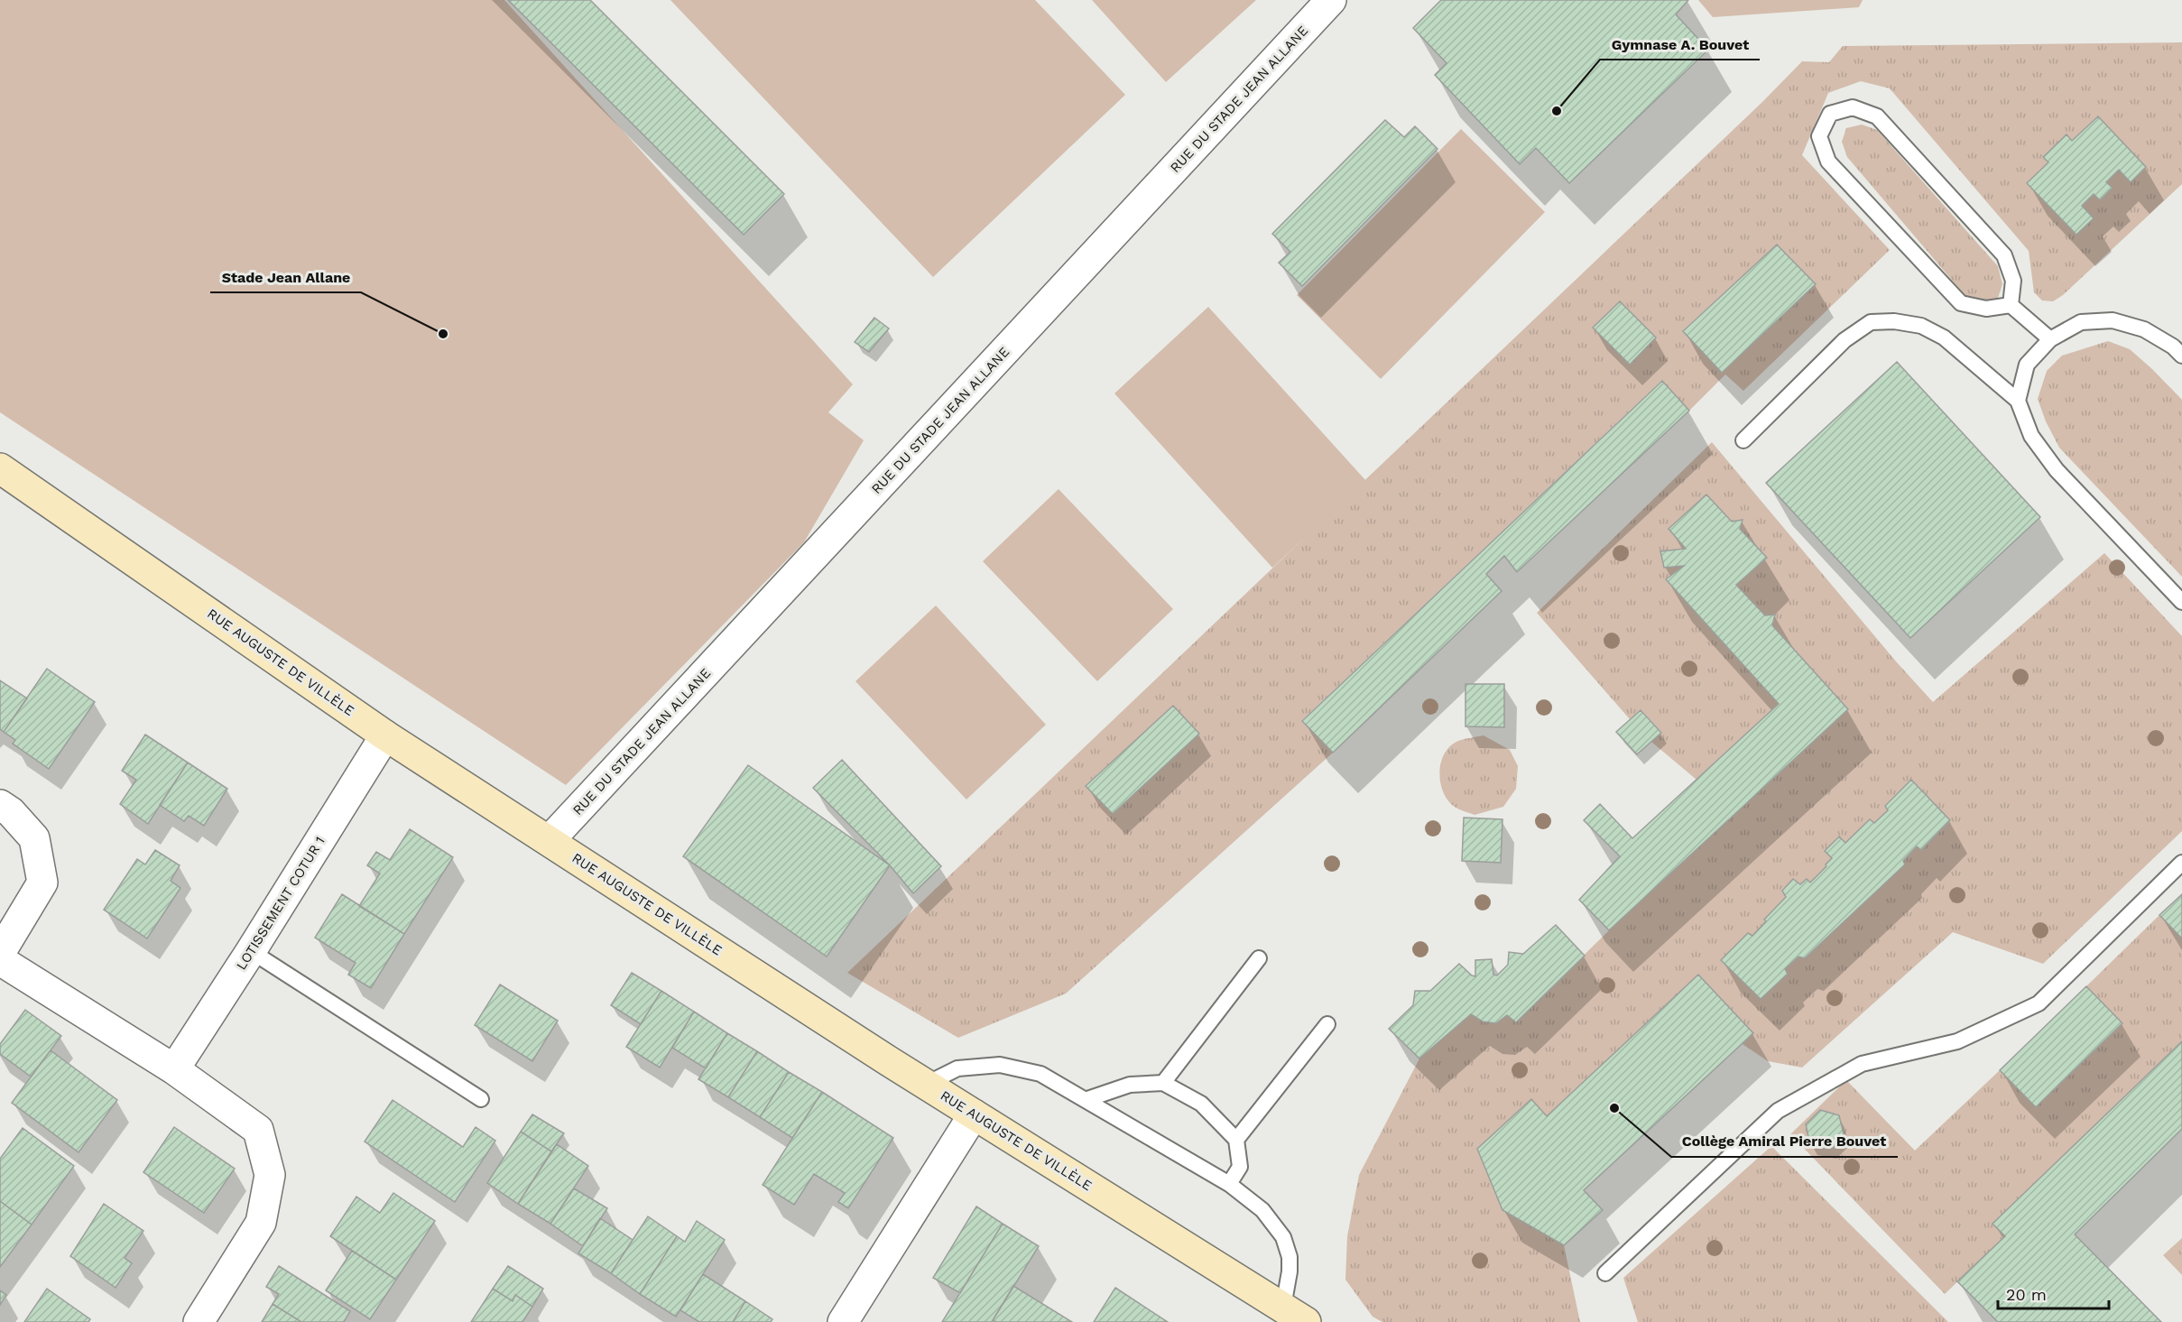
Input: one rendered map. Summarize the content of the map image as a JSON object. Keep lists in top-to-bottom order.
{
  "streets": {
    "main road": ["RUE AUGUSTE DE VILLÈLE"],
    "street": ["RUE DU STADE JEAN ALLANE", "LOTISSEMENT COTUR 1"]
  },
  "crossings": [
    ["RUE DU STADE JEAN ALLANE", "RUE AUGUSTE DE VILLÈLE"],
    ["RUE AUGUSTE DE VILLÈLE", "LOTISSEMENT COTUR 1"]
  ],
  "places": ["Gymnase A. Bouvet", "Stade Jean Allane", "Collège Amiral Pierre Bouvet"],
  "scale_bar": "20 m"
}
